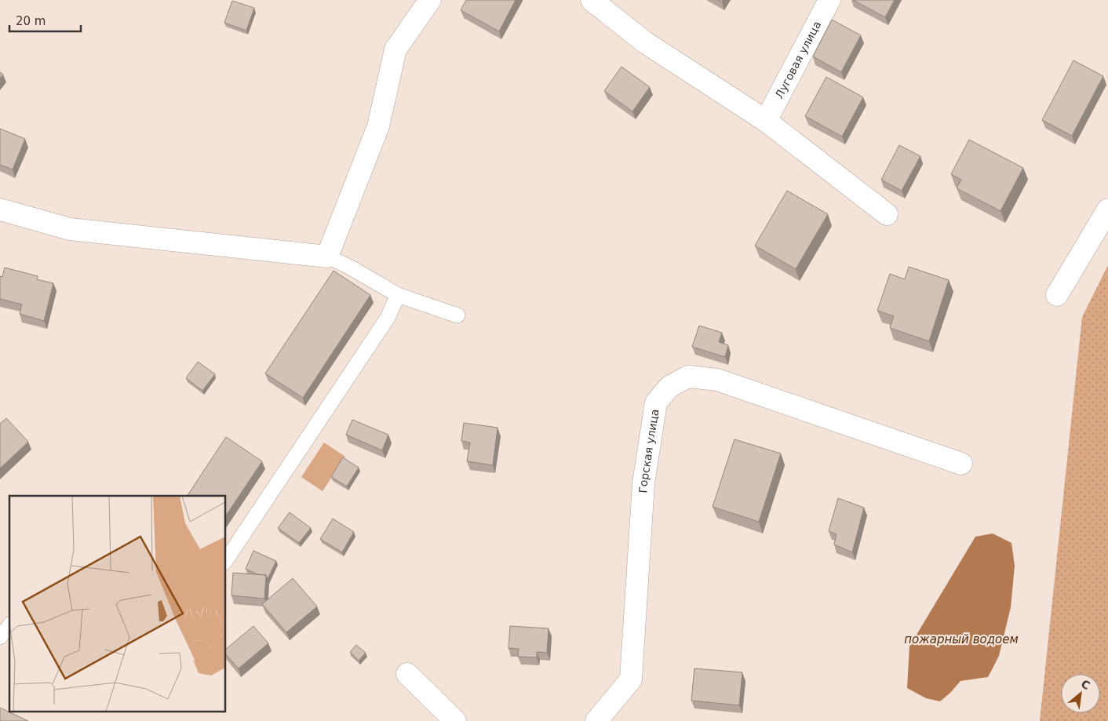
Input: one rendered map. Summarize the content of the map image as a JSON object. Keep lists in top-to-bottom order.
{
  "streets": {
    "street": ["Луговая улица", "Горская улица"]
  },
  "water": ["пожарный водоем"],
  "scale_bar": "20 m",
  "north": "top right"
}
